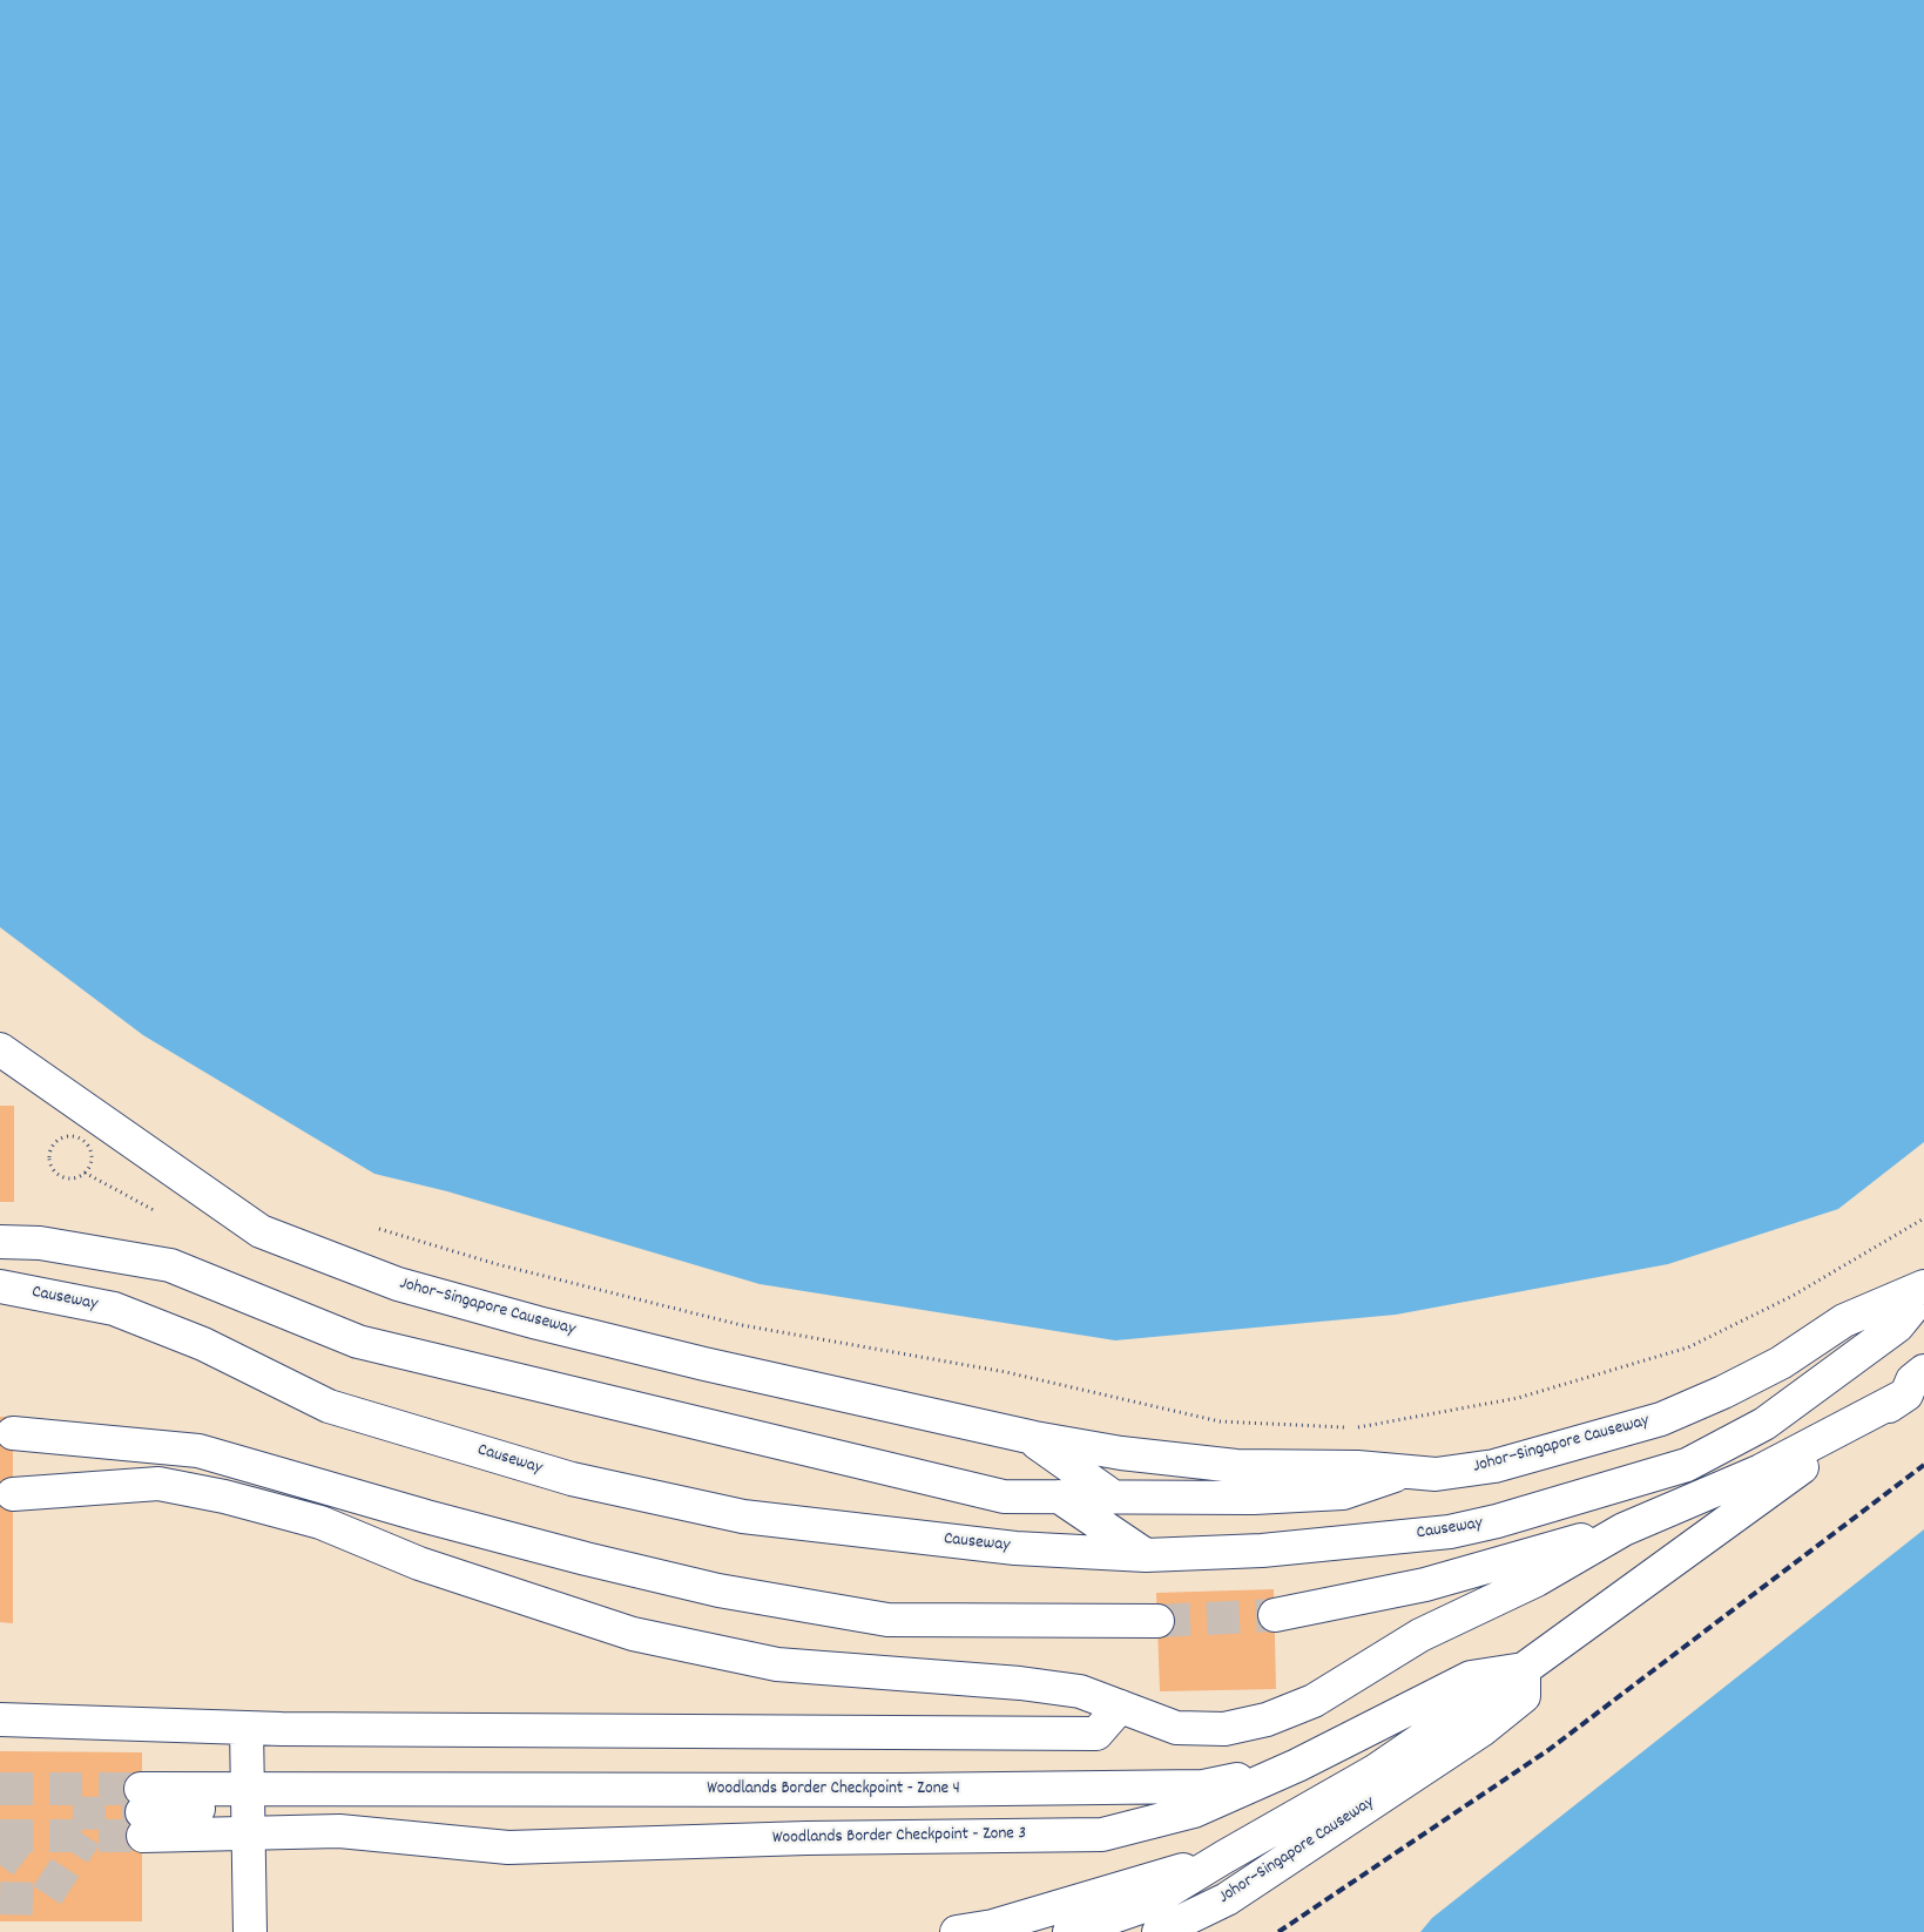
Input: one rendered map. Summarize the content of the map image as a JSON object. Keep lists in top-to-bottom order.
{
  "streets": {
    "main road": [
      "Causeway",
      "Johor–Singapore Causeway",
      "Woodlands Border Checkpoint - Zone 4",
      "Woodlands Border Checkpoint - Zone 3"
    ]
  },
  "crossings": [
    ["Johor–Singapore Causeway", "Woodlands Border Checkpoint - Zone 4"],
    ["Johor–Singapore Causeway", "Woodlands Border Checkpoint - Zone 3"],
    ["Woodlands Border Checkpoint - Zone 4", "Woodlands Border Checkpoint - Zone 3"]
  ]
}
